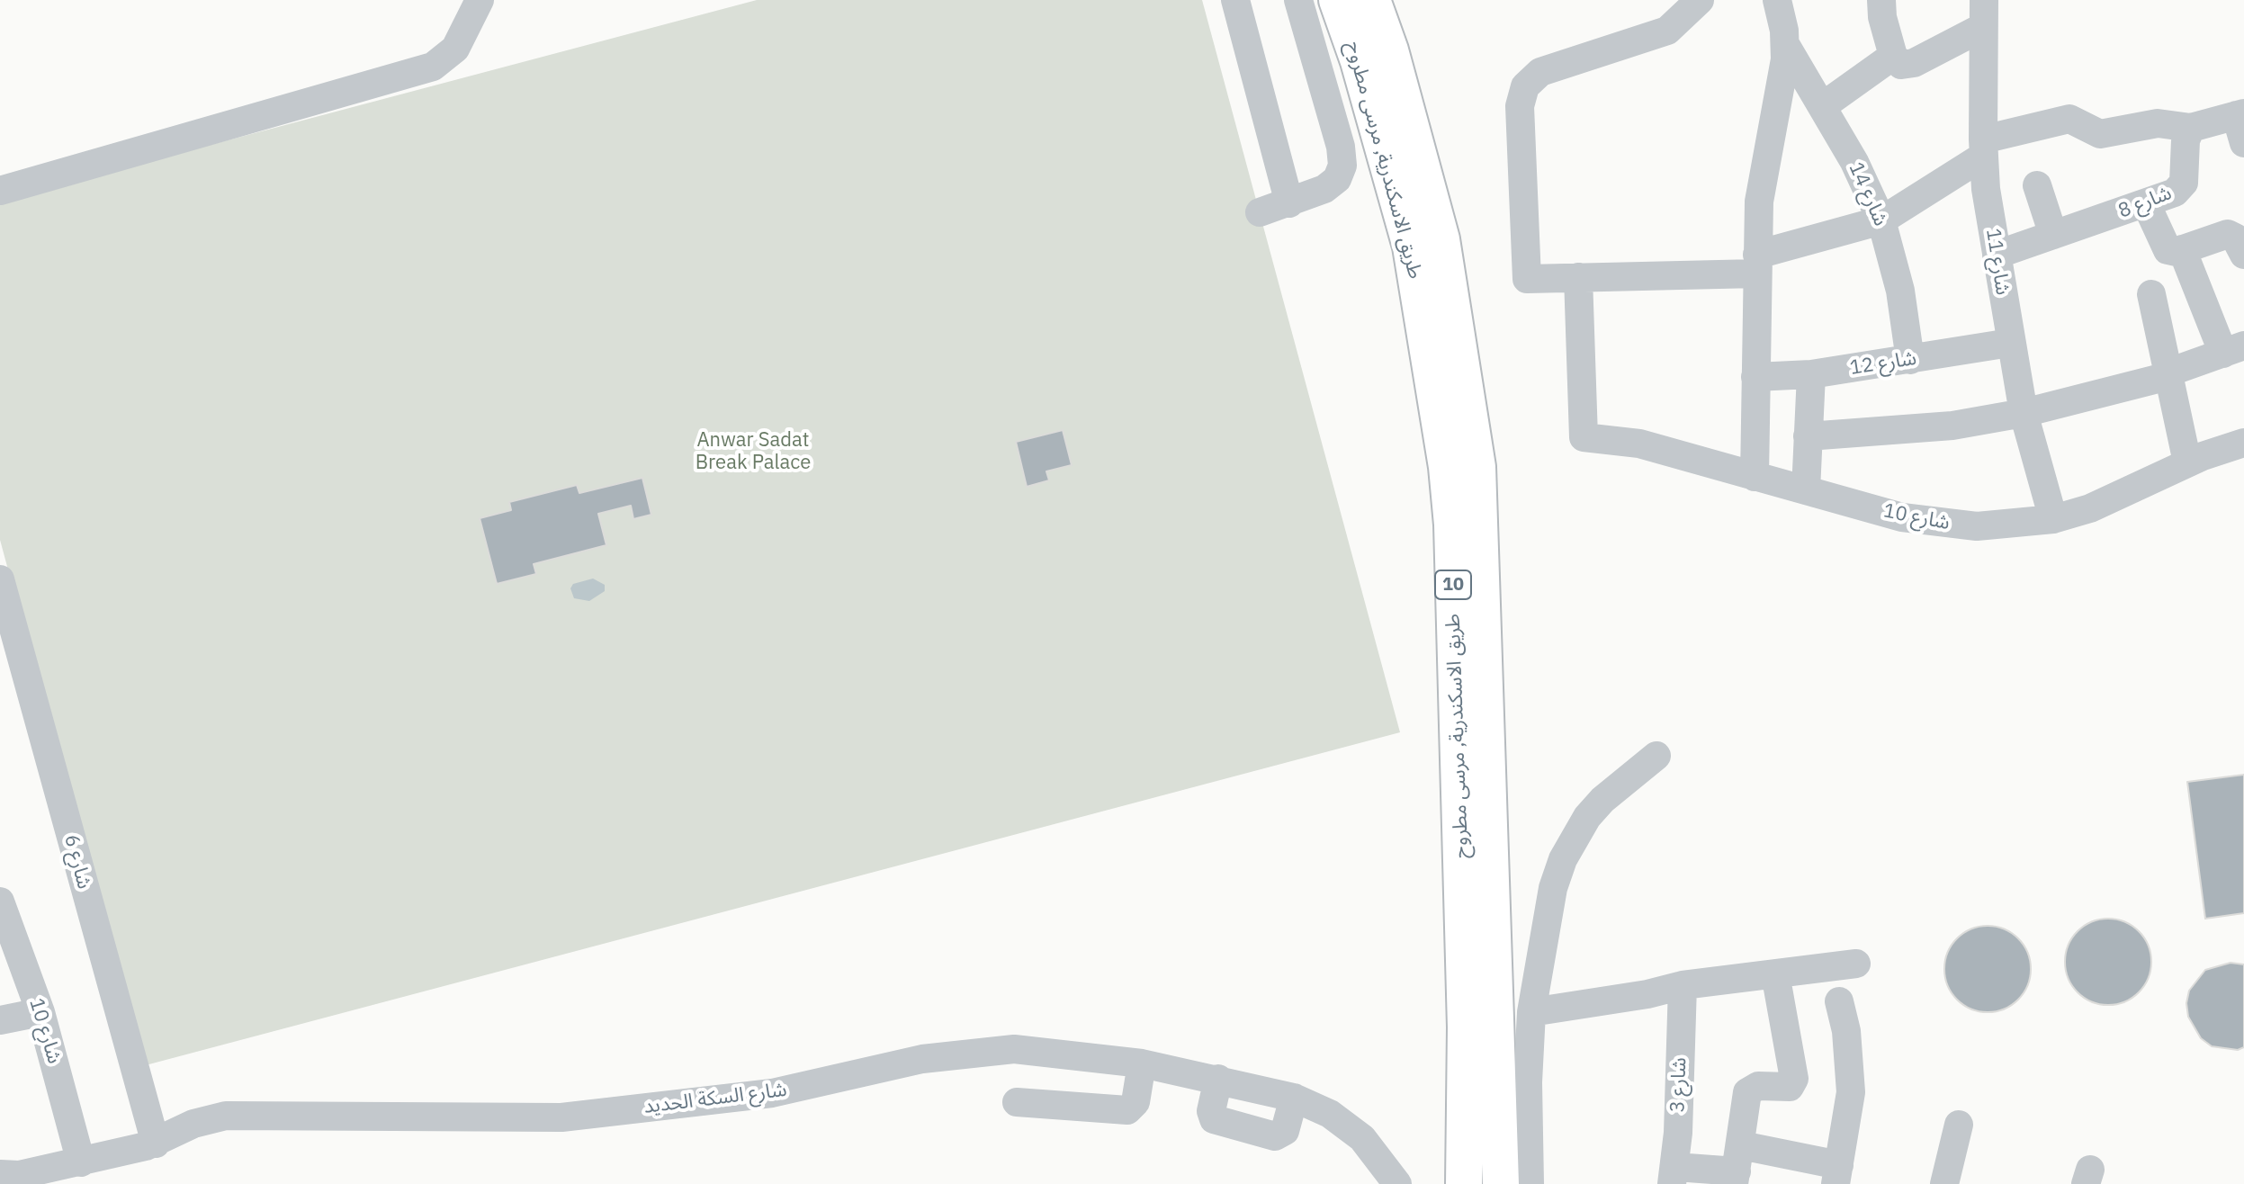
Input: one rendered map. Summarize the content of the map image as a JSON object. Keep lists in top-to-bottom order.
{
  "streets": {
    "main road": ["طريق الاسكندرية, مرسى مطروح", "10"],
    "street": [
      "شارع 14",
      "شارع 8",
      "شارع 11",
      "شارع 12",
      "شارع 10",
      "شارع 6",
      "شارع 3",
      "شارع السكة الحديد"
    ]
  },
  "crossings": [
    ["شارع 14", "شارع 12"],
    ["شارع 8", "شارع 11"],
    ["شارع 11", "شارع 12"],
    ["شارع 11", "شارع 10"],
    ["شارع 10", "شارع السكة الحديد"],
    ["شارع 6", "شارع السكة الحديد"]
  ],
  "parks": ["Anwar Sadat Break Palace"]
}
